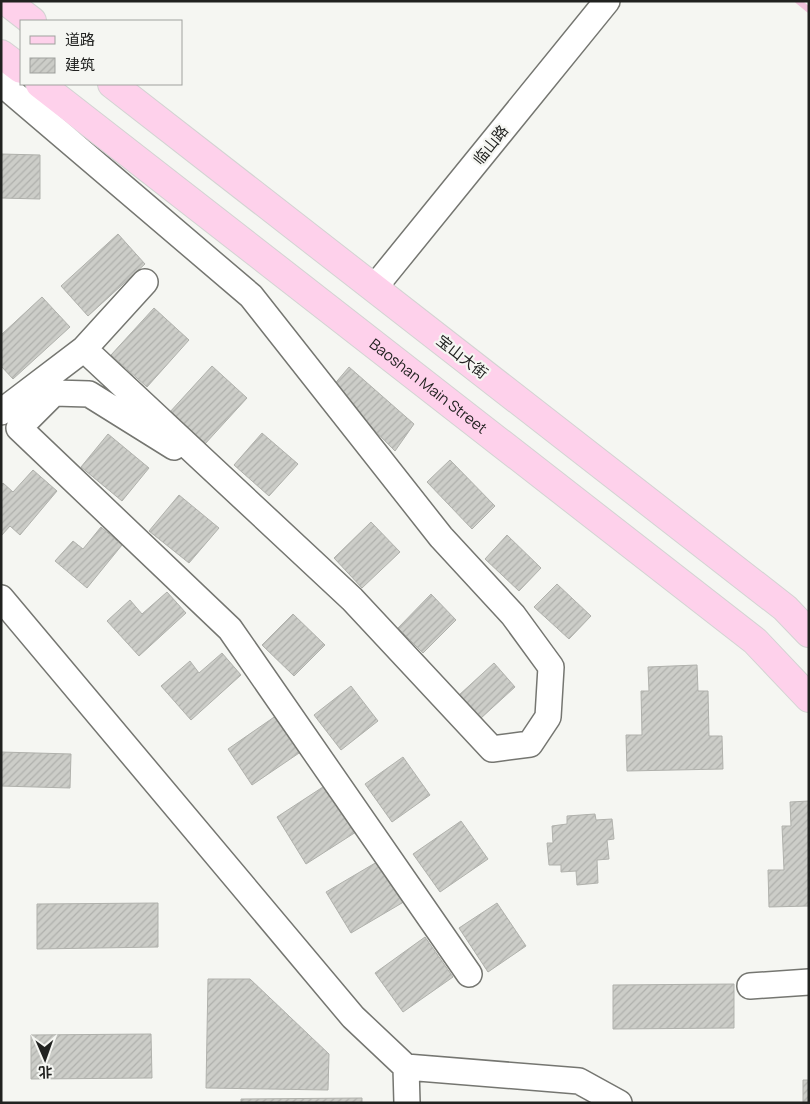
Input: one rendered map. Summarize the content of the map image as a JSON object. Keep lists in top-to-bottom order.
{
  "streets": {
    "main road": ["宝山大街", "Baoshan Main Street"],
    "street": ["临山路"]
  },
  "crossings": [
    ["临山路", "宝山大街"]
  ],
  "legend": ["道路", "建筑"],
  "north": "bottom"
}
